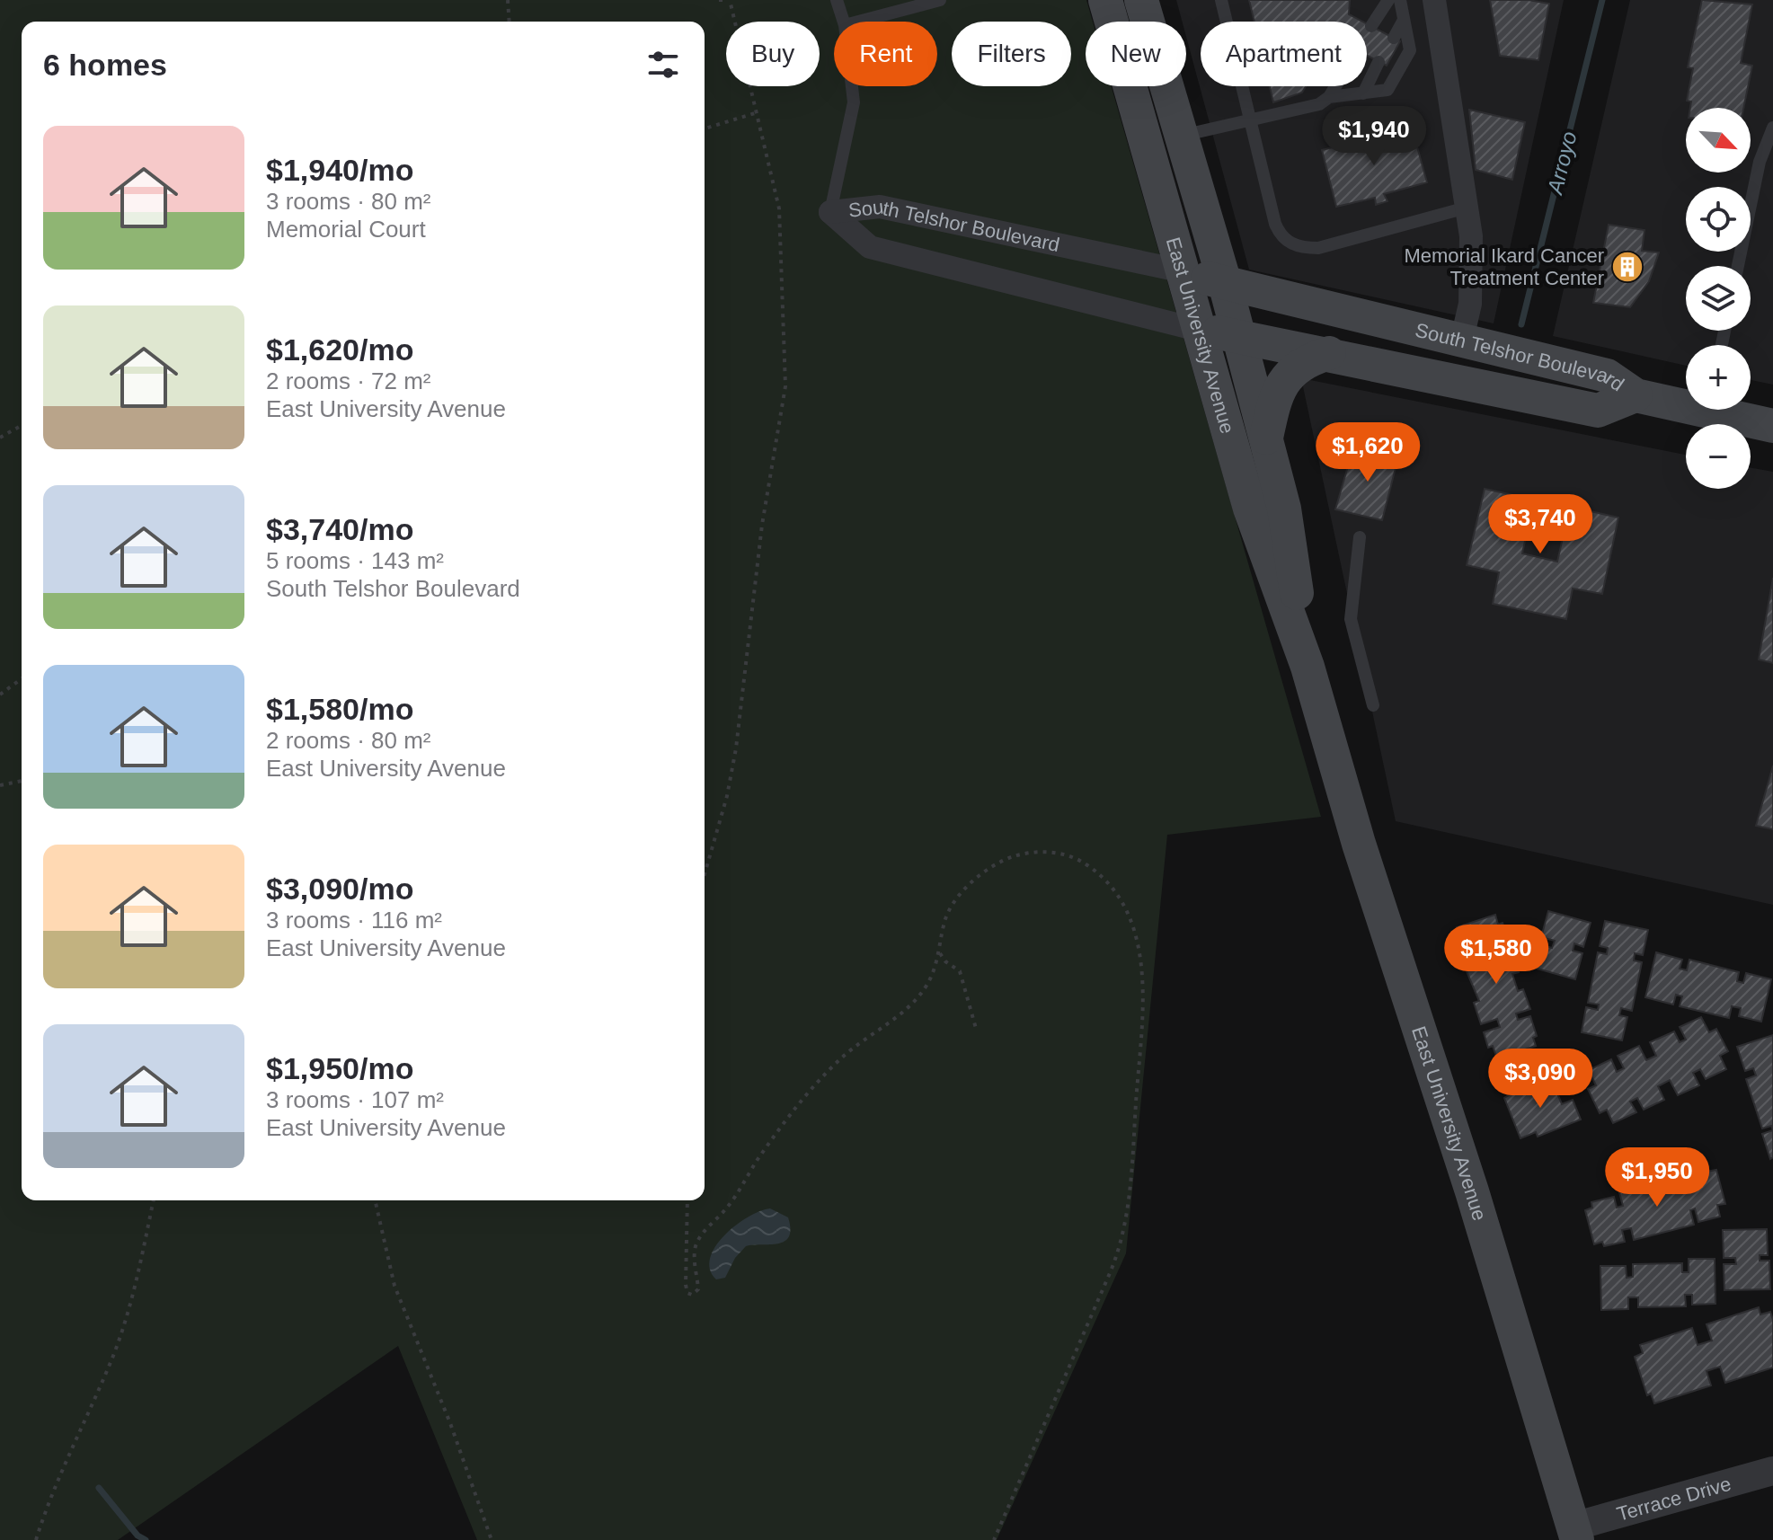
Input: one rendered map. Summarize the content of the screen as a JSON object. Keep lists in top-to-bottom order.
{
  "streets": {
    "main road": ["South Telshor Boulevard", "East University Avenue"],
    "street": ["Terrace Drive"]
  },
  "crossings": [
    ["South Telshor Boulevard", "East University Avenue"],
    ["East University Avenue", "Terrace Drive"]
  ],
  "water": ["Arroyo"],
  "places": {
    "building": ["Memorial Ikard Cancer Treatment Center"]
  },
  "north": "bottom right",
  "page": {
    "chip": [
      "Buy",
      "Rent",
      "Filters",
      "New",
      "Apartment"
    ],
    "heading": "6 homes",
    "price": [
      "$1,940",
      "$1,620",
      "$3,740",
      "$1,580",
      "$3,090",
      "$1,950"
    ],
    "map_buttons": ["+", "−"],
    "list": [
      {
        "name": "$1,940/mo",
        "note": "3 rooms · 80 m² · Memorial Court"
      },
      {
        "name": "$1,620/mo",
        "note": "2 rooms · 72 m² · East University Avenue"
      },
      {
        "name": "$3,740/mo",
        "note": "5 rooms · 143 m² · South Telshor Boulevard"
      },
      {
        "name": "$1,580/mo",
        "note": "2 rooms · 80 m² · East University Avenue"
      },
      {
        "name": "$3,090/mo",
        "note": "3 rooms · 116 m² · East University Avenue"
      },
      {
        "name": "$1,950/mo",
        "note": "3 rooms · 107 m² · East University Avenue"
      }
    ]
  }
}
